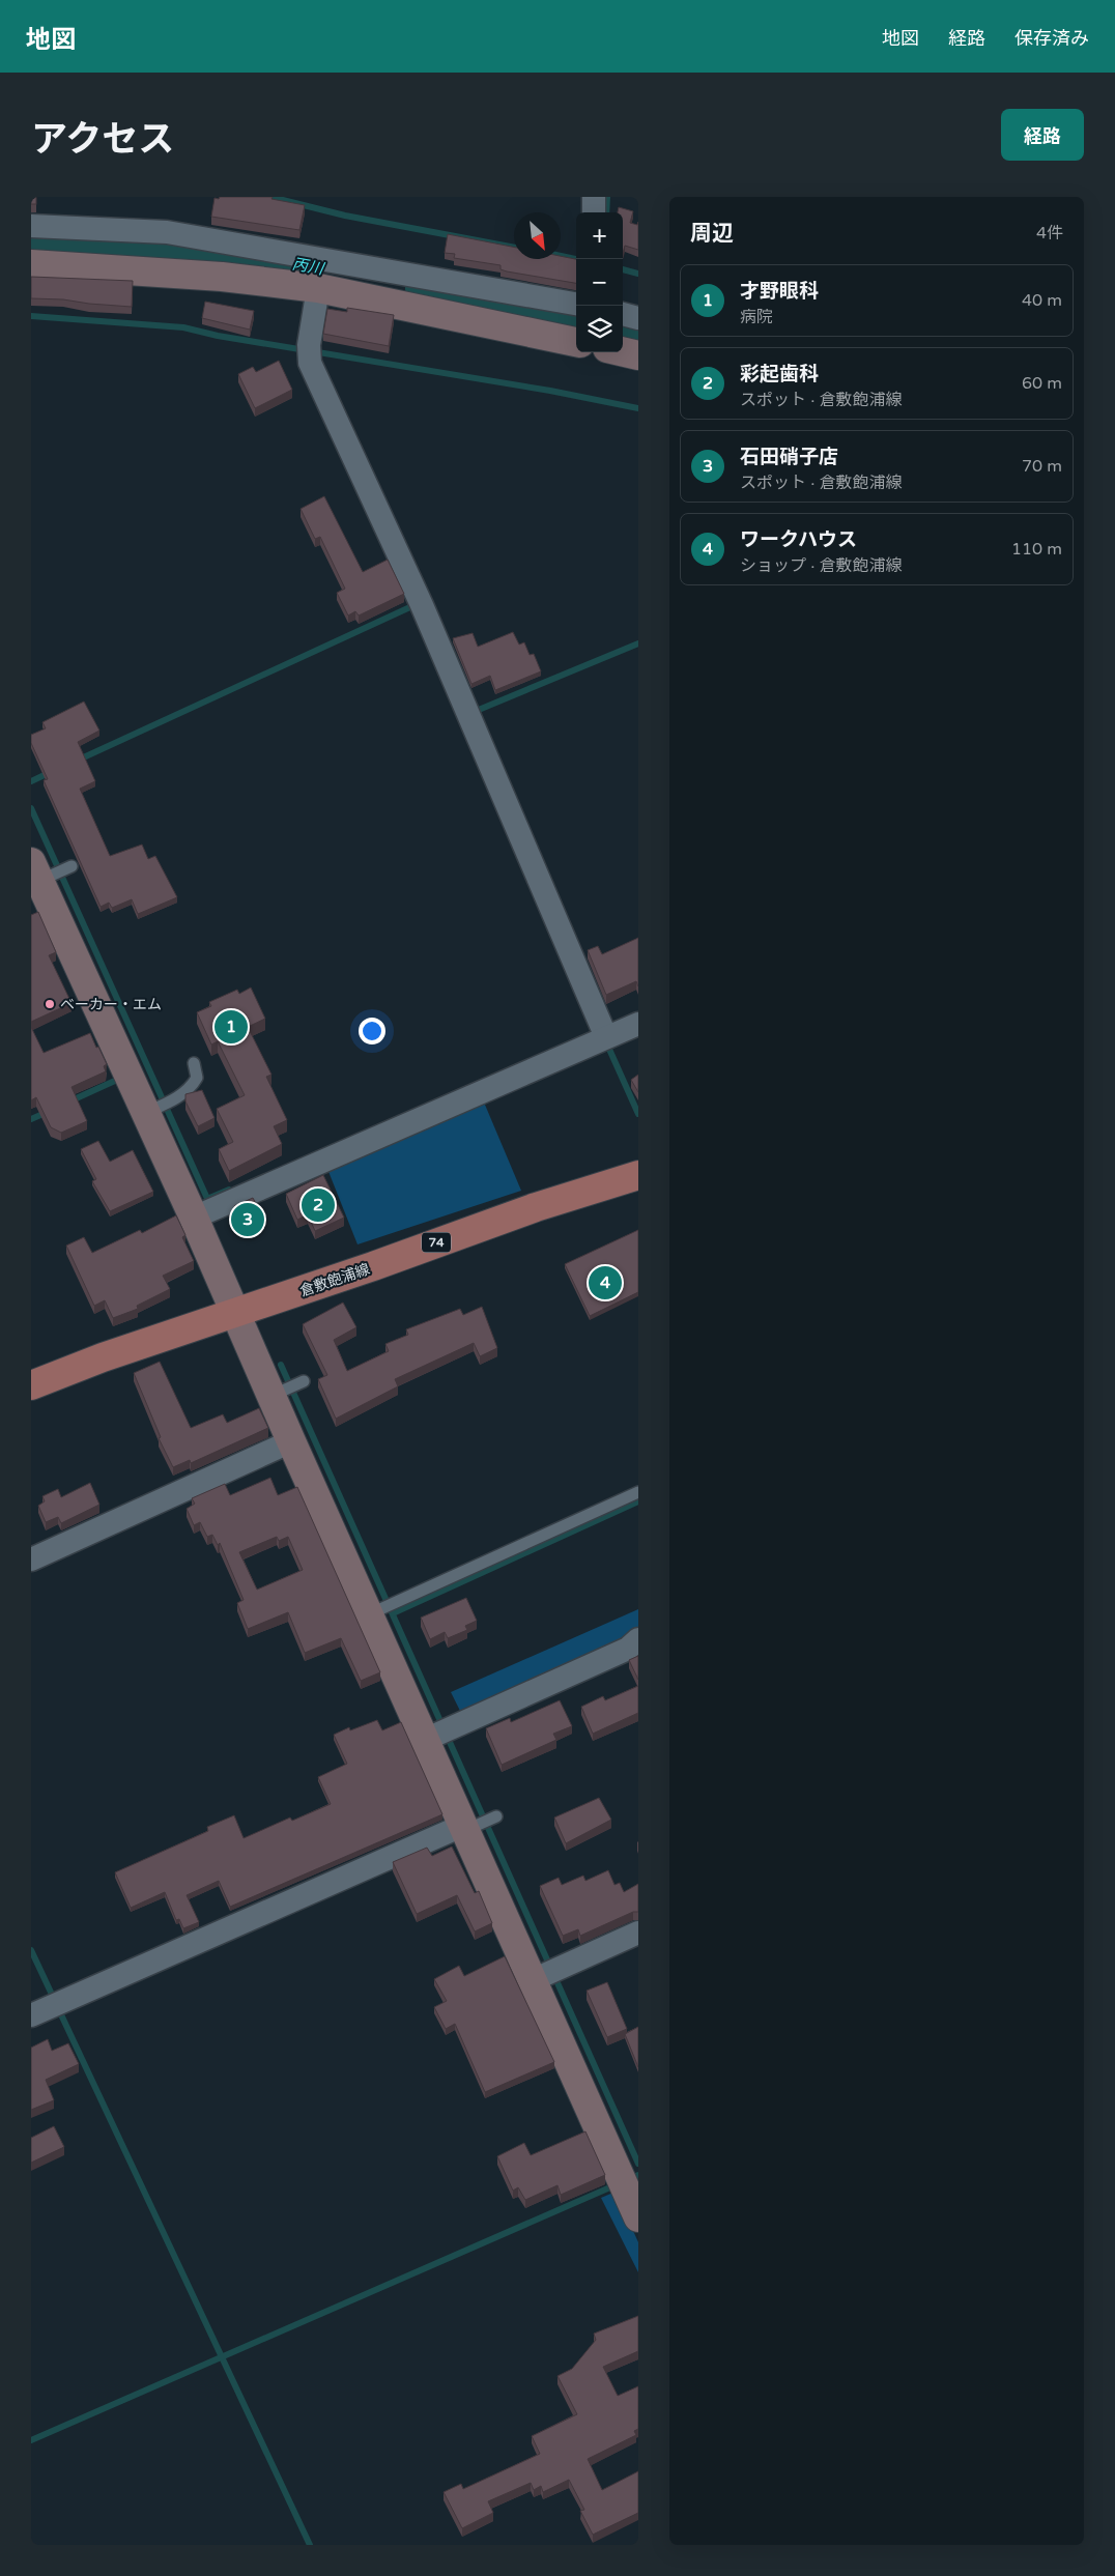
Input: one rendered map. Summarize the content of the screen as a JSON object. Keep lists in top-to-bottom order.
{
  "streets": {
    "main road": ["74", "倉敷飽浦線"]
  },
  "water": ["丙川"],
  "places": ["ベーカー・エム"],
  "north": "bottom right",
  "page": {
    "header": "地図",
    "nav": ["地図", "経路", "保存済み"],
    "title": "アクセス",
    "buttons": "経路",
    "heading": ["周辺", "4件"],
    "map_buttons": ["+", "−"],
    "list": [
      {
        "mark": "1",
        "name": "才野眼科",
        "note": "病院",
        "value": "40 m"
      },
      {
        "mark": "2",
        "name": "彩起歯科",
        "note": "スポット · 倉敷飽浦線",
        "value": "60 m"
      },
      {
        "mark": "3",
        "name": "石田硝子店",
        "note": "スポット · 倉敷飽浦線",
        "value": "70 m"
      },
      {
        "mark": "4",
        "name": "ワークハウス",
        "note": "ショップ · 倉敷飽浦線",
        "value": "110 m"
      }
    ],
    "pins": [
      "1",
      "2",
      "3",
      "4"
    ]
  }
}
